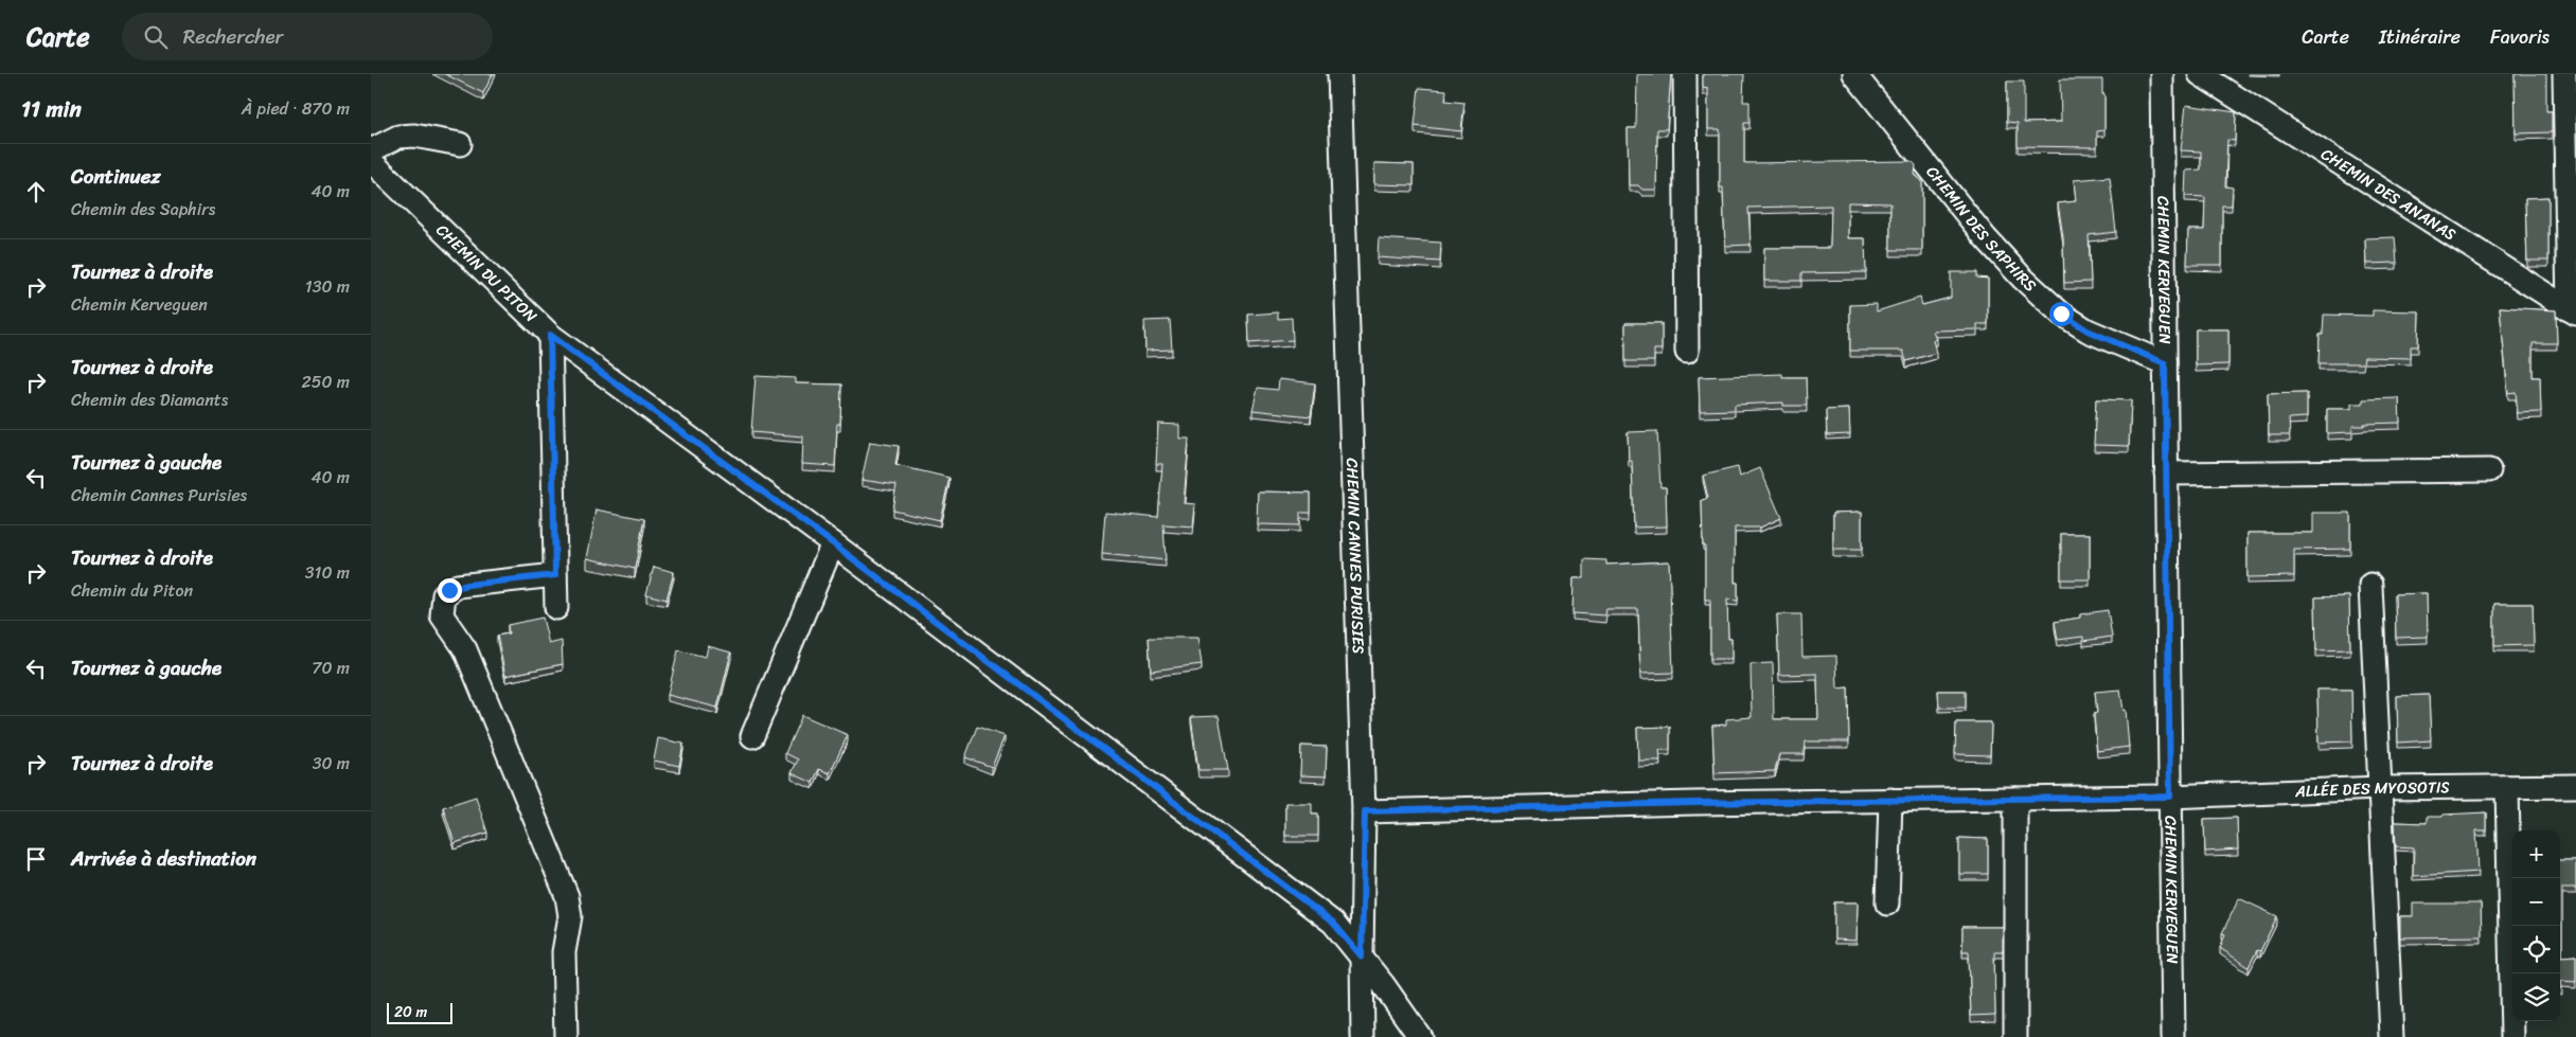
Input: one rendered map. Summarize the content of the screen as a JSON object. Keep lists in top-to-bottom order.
{
  "streets": {
    "street": [
      "CHEMIN DES ANANAS",
      "CHEMIN DES SAPHIRS",
      "CHEMIN KERVEGUEN",
      "CHEMIN DU PITON",
      "CHEMIN CANNES PURISIES",
      "ALLÉE DES MYOSOTIS"
    ]
  },
  "crossings": [
    ["CHEMIN DES SAPHIRS", "CHEMIN KERVEGUEN"],
    ["CHEMIN KERVEGUEN", "ALLÉE DES MYOSOTIS"],
    ["CHEMIN DU PITON", "CHEMIN CANNES PURISIES"],
    ["CHEMIN CANNES PURISIES", "ALLÉE DES MYOSOTIS"]
  ],
  "scale_bar": "20 m",
  "page": {
    "header": "Carte",
    "search": "Rechercher",
    "nav": ["Carte", "Itinéraire", "Favoris"],
    "heading": ["11 min", "À pied · 870 m"],
    "list": [
      ["Continuez", "Chemin des Saphirs", "40 m"],
      ["Tournez à droite", "Chemin Kerveguen", "130 m"],
      ["Tournez à droite", "Chemin des Diamants", "250 m"],
      ["Tournez à gauche", "Chemin Cannes Purisies", "40 m"],
      ["Tournez à droite", "Chemin du Piton", "310 m"],
      ["Tournez à gauche", "70 m"],
      ["Tournez à droite", "30 m"],
      "Arrivée à destination"
    ],
    "map_buttons": ["+", "−"],
    "scale": "20 m"
  }
}
